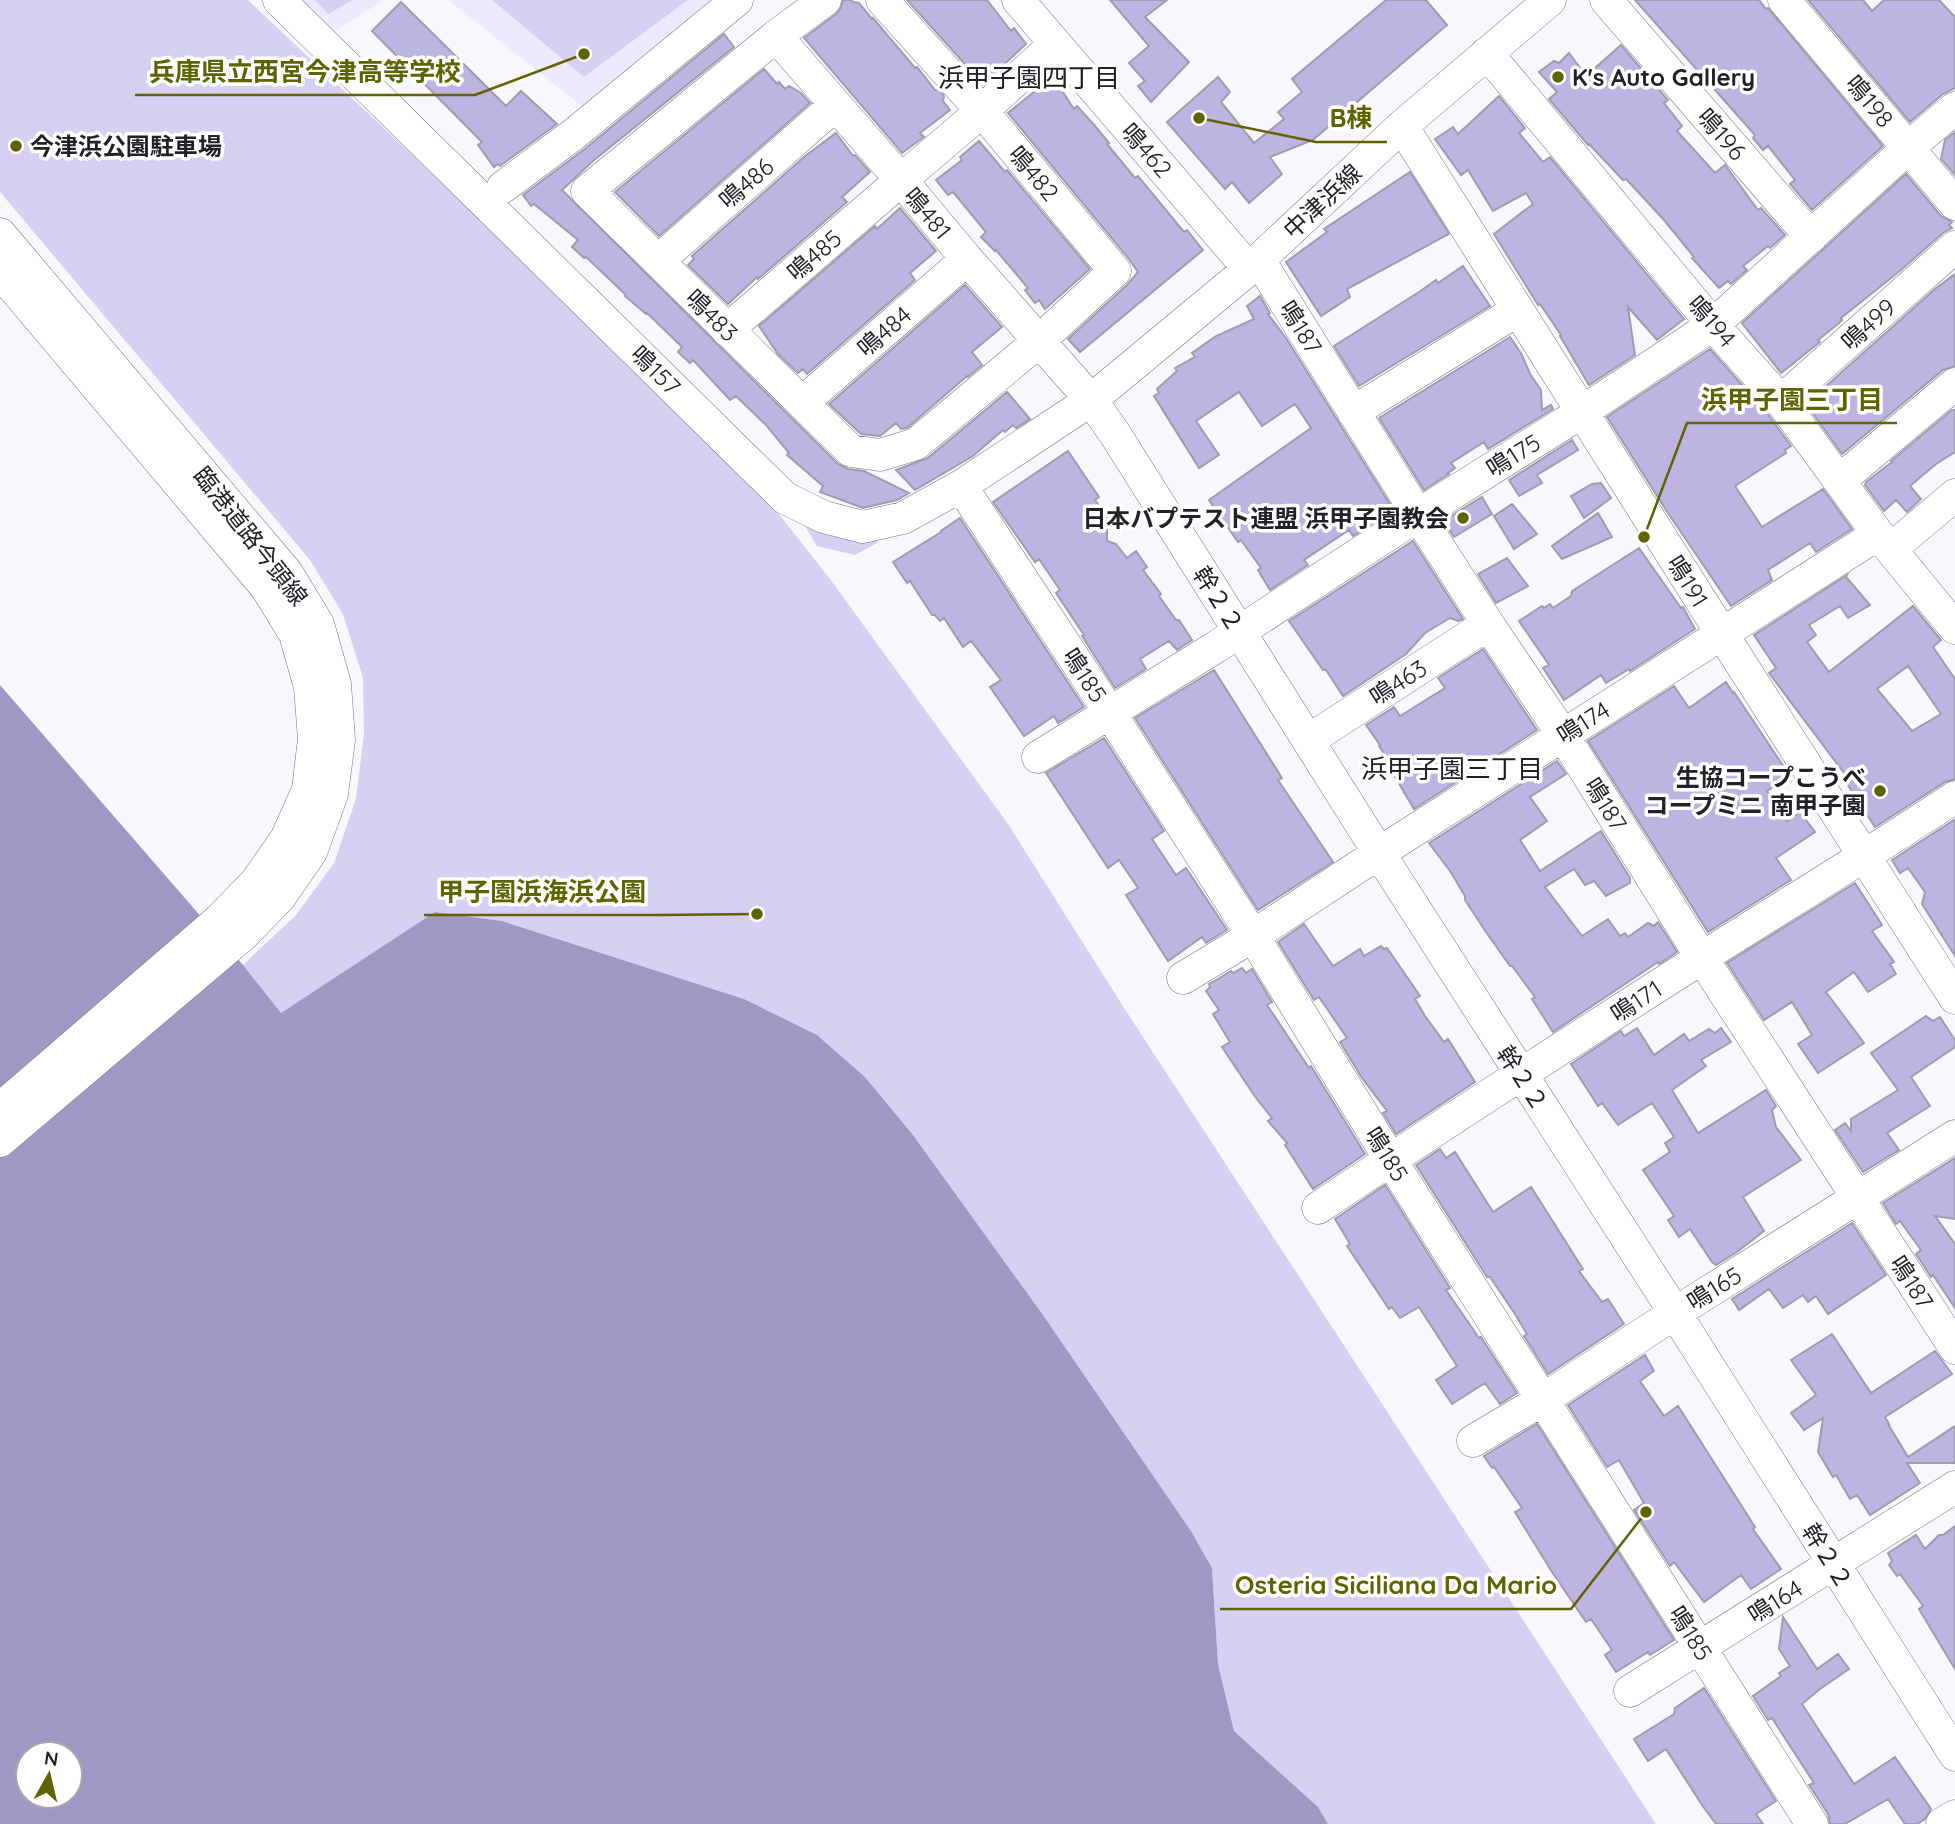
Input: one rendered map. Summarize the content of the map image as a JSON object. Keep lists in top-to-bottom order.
{
  "streets": {
    "street": [
      "鳴198",
      "鳴196",
      "鳴462",
      "鳴482",
      "鳴486",
      "中津浜線",
      "鳴481",
      "鳴485",
      "鳴483",
      "鳴194",
      "鳴499",
      "鳴187",
      "鳴484",
      "鳴157",
      "鳴175",
      "臨港道路今頭線",
      "鳴191",
      "幹２２",
      "鳴185",
      "鳴463",
      "鳴174",
      "鳴171",
      "鳴165",
      "鳴164"
    ]
  },
  "crossings": [
    ["鳴198", "鳴175"],
    ["鳴196", "鳴175"],
    ["鳴462", "中津浜線"],
    ["鳴462", "鳴481"],
    ["鳴462", "鳴187"],
    ["鳴482", "鳴481"],
    ["鳴482", "鳴483"],
    ["鳴486", "鳴483"],
    ["中津浜線", "鳴481"],
    ["中津浜線", "鳴194"],
    ["中津浜線", "鳴187"],
    ["中津浜線", "鳴157"],
    ["中津浜線", "鳴191"],
    ["中津浜線", "幹２２"],
    ["鳴481", "鳴485"],
    ["鳴481", "鳴483"],
    ["鳴481", "鳴484"],
    ["鳴481", "鳴157"],
    ["鳴481", "幹２２"],
    ["鳴485", "鳴483"],
    ["鳴483", "鳴484"],
    ["鳴194", "鳴499"],
    ["鳴194", "鳴175"],
    ["鳴194", "鳴174"],
    ["鳴187", "鳴175"],
    ["鳴187", "鳴463"],
    ["鳴187", "鳴174"],
    ["鳴187", "鳴171"],
    ["鳴187", "鳴165"],
    ["鳴157", "幹２２"],
    ["鳴157", "鳴185"],
    ["鳴175", "鳴191"],
    ["鳴175", "幹２２"],
    ["鳴175", "鳴185"],
    ["鳴191", "鳴174"],
    ["鳴191", "鳴171"],
    ["幹２２", "鳴463"],
    ["幹２２", "鳴174"],
    ["幹２２", "鳴171"],
    ["幹２２", "鳴165"],
    ["幹２２", "鳴164"],
    ["鳴185", "鳴174"],
    ["鳴185", "鳴171"],
    ["鳴185", "鳴165"],
    ["鳴185", "鳴164"]
  ],
  "districts": ["浜甲子園四丁目", "浜甲子園三丁目"],
  "places": [
    "兵庫県立西宮今津高等学校",
    "K's Auto Gallery",
    "B棟",
    "今津浜公園駐車場",
    "日本バプテスト連盟 浜甲子園教会",
    "浜甲子園三丁目",
    "生協コープこうべ コープミニ 南甲子園",
    "甲子園浜海浜公園",
    "Osteria Siciliana Da Mario"
  ],
  "north": "top"
}
